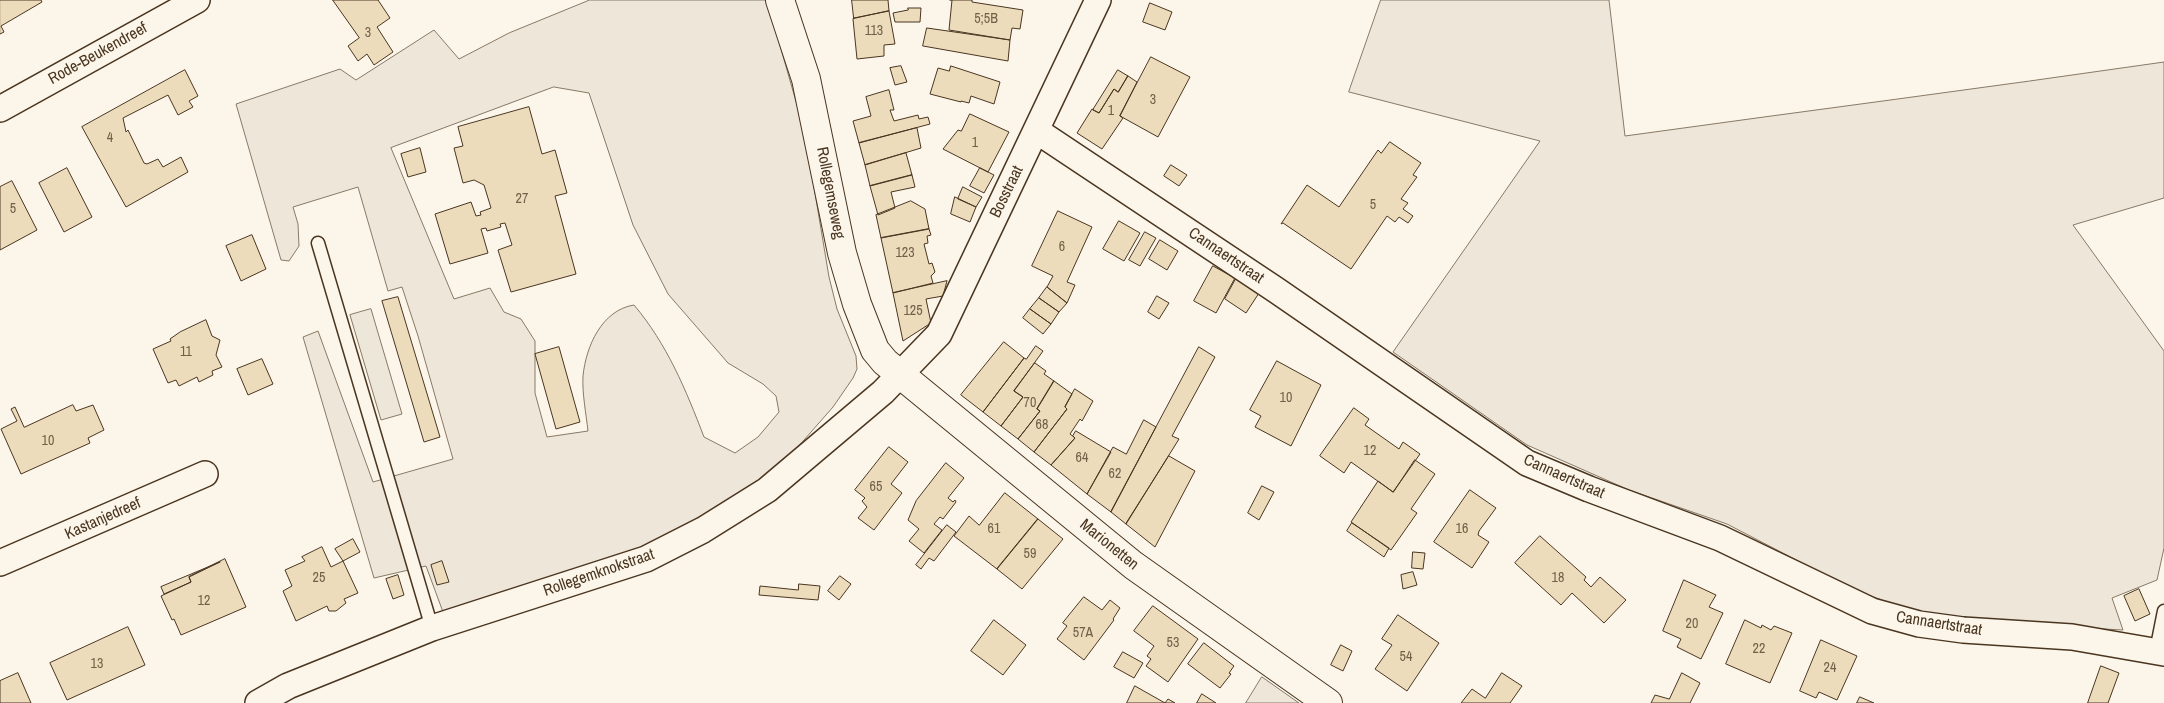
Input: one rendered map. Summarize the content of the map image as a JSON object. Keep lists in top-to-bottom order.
{
  "streets": {
    "street": [
      "Rode-Beukendreef",
      "Bosstraat",
      "Rollegemseweg",
      "Cannaertstraat",
      "Kastanjedreef",
      "Marionetten",
      "Rollegemknokstraat"
    ]
  },
  "crossings": [
    ["Bosstraat", "Rollegemseweg"],
    ["Bosstraat", "Cannaertstraat"],
    ["Bosstraat", "Marionetten"],
    ["Bosstraat", "Rollegemknokstraat"],
    ["Rollegemseweg", "Marionetten"],
    ["Rollegemseweg", "Rollegemknokstraat"],
    ["Marionetten", "Rollegemknokstraat"]
  ],
  "house_numbers": [
    "5;5B",
    "113",
    "3",
    "3",
    "1",
    "4",
    "1",
    "27",
    "5",
    "5",
    "6",
    "123",
    "125",
    "11",
    "10",
    "70",
    "68",
    "10",
    "12",
    "64",
    "62",
    "65",
    "61",
    "16",
    "59",
    "25",
    "18",
    "12",
    "20",
    "57A",
    "53",
    "22",
    "54",
    "13",
    "24"
  ]
}
